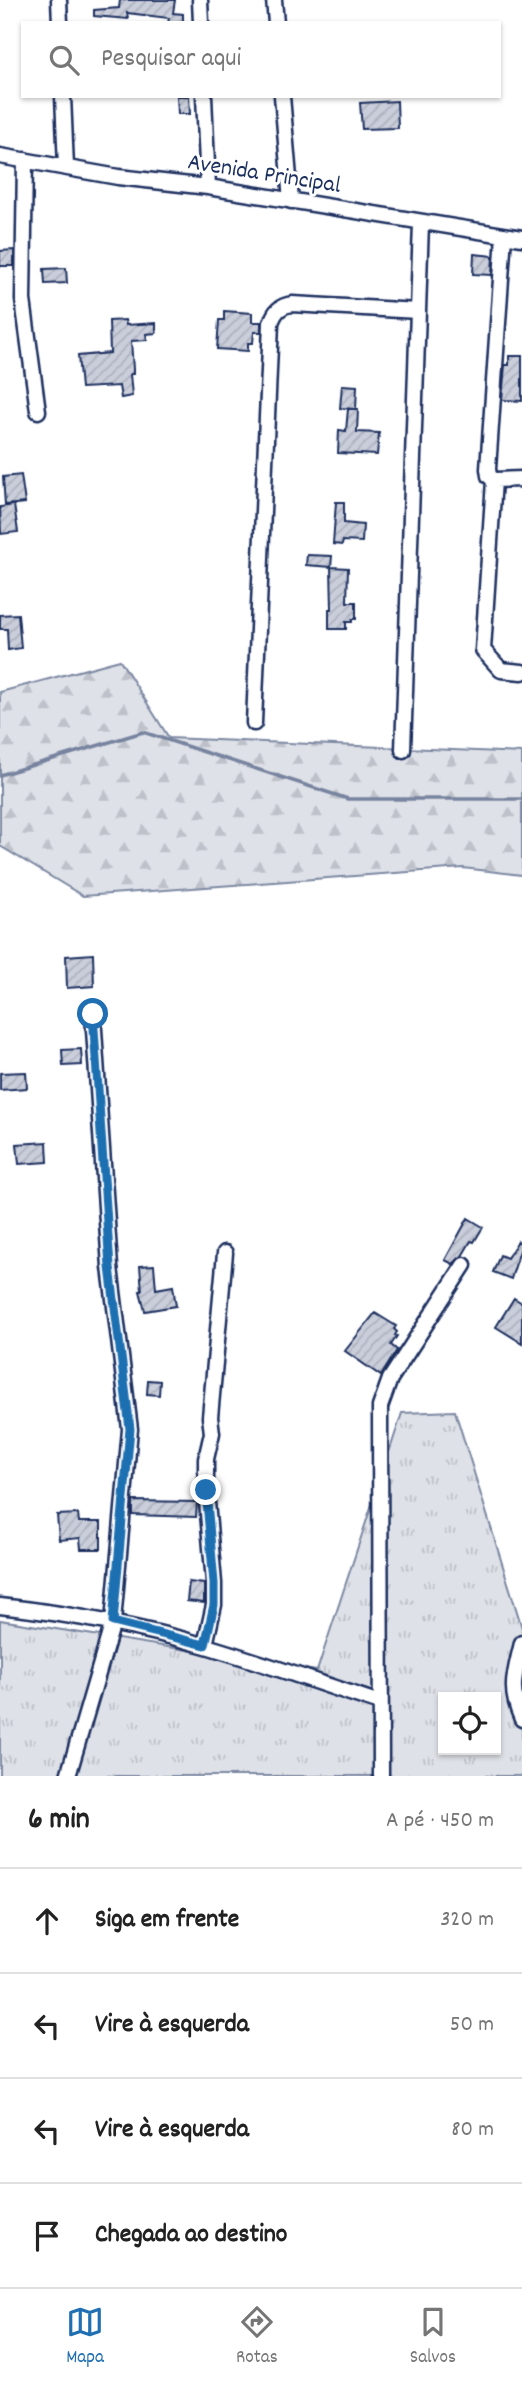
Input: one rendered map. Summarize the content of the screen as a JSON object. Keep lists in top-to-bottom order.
{
  "streets": {
    "street": ["Avenida Principal"]
  },
  "page": {
    "search": "Pesquisar aqui",
    "heading": ["6 min", "A pé · 450 m"],
    "list": [
      ["Siga em frente", "320 m"],
      ["Vire à esquerda", "50 m"],
      ["Vire à esquerda", "80 m"],
      "Chegada ao destino"
    ],
    "nav": ["Mapa", "Rotas", "Salvos"]
  }
}
